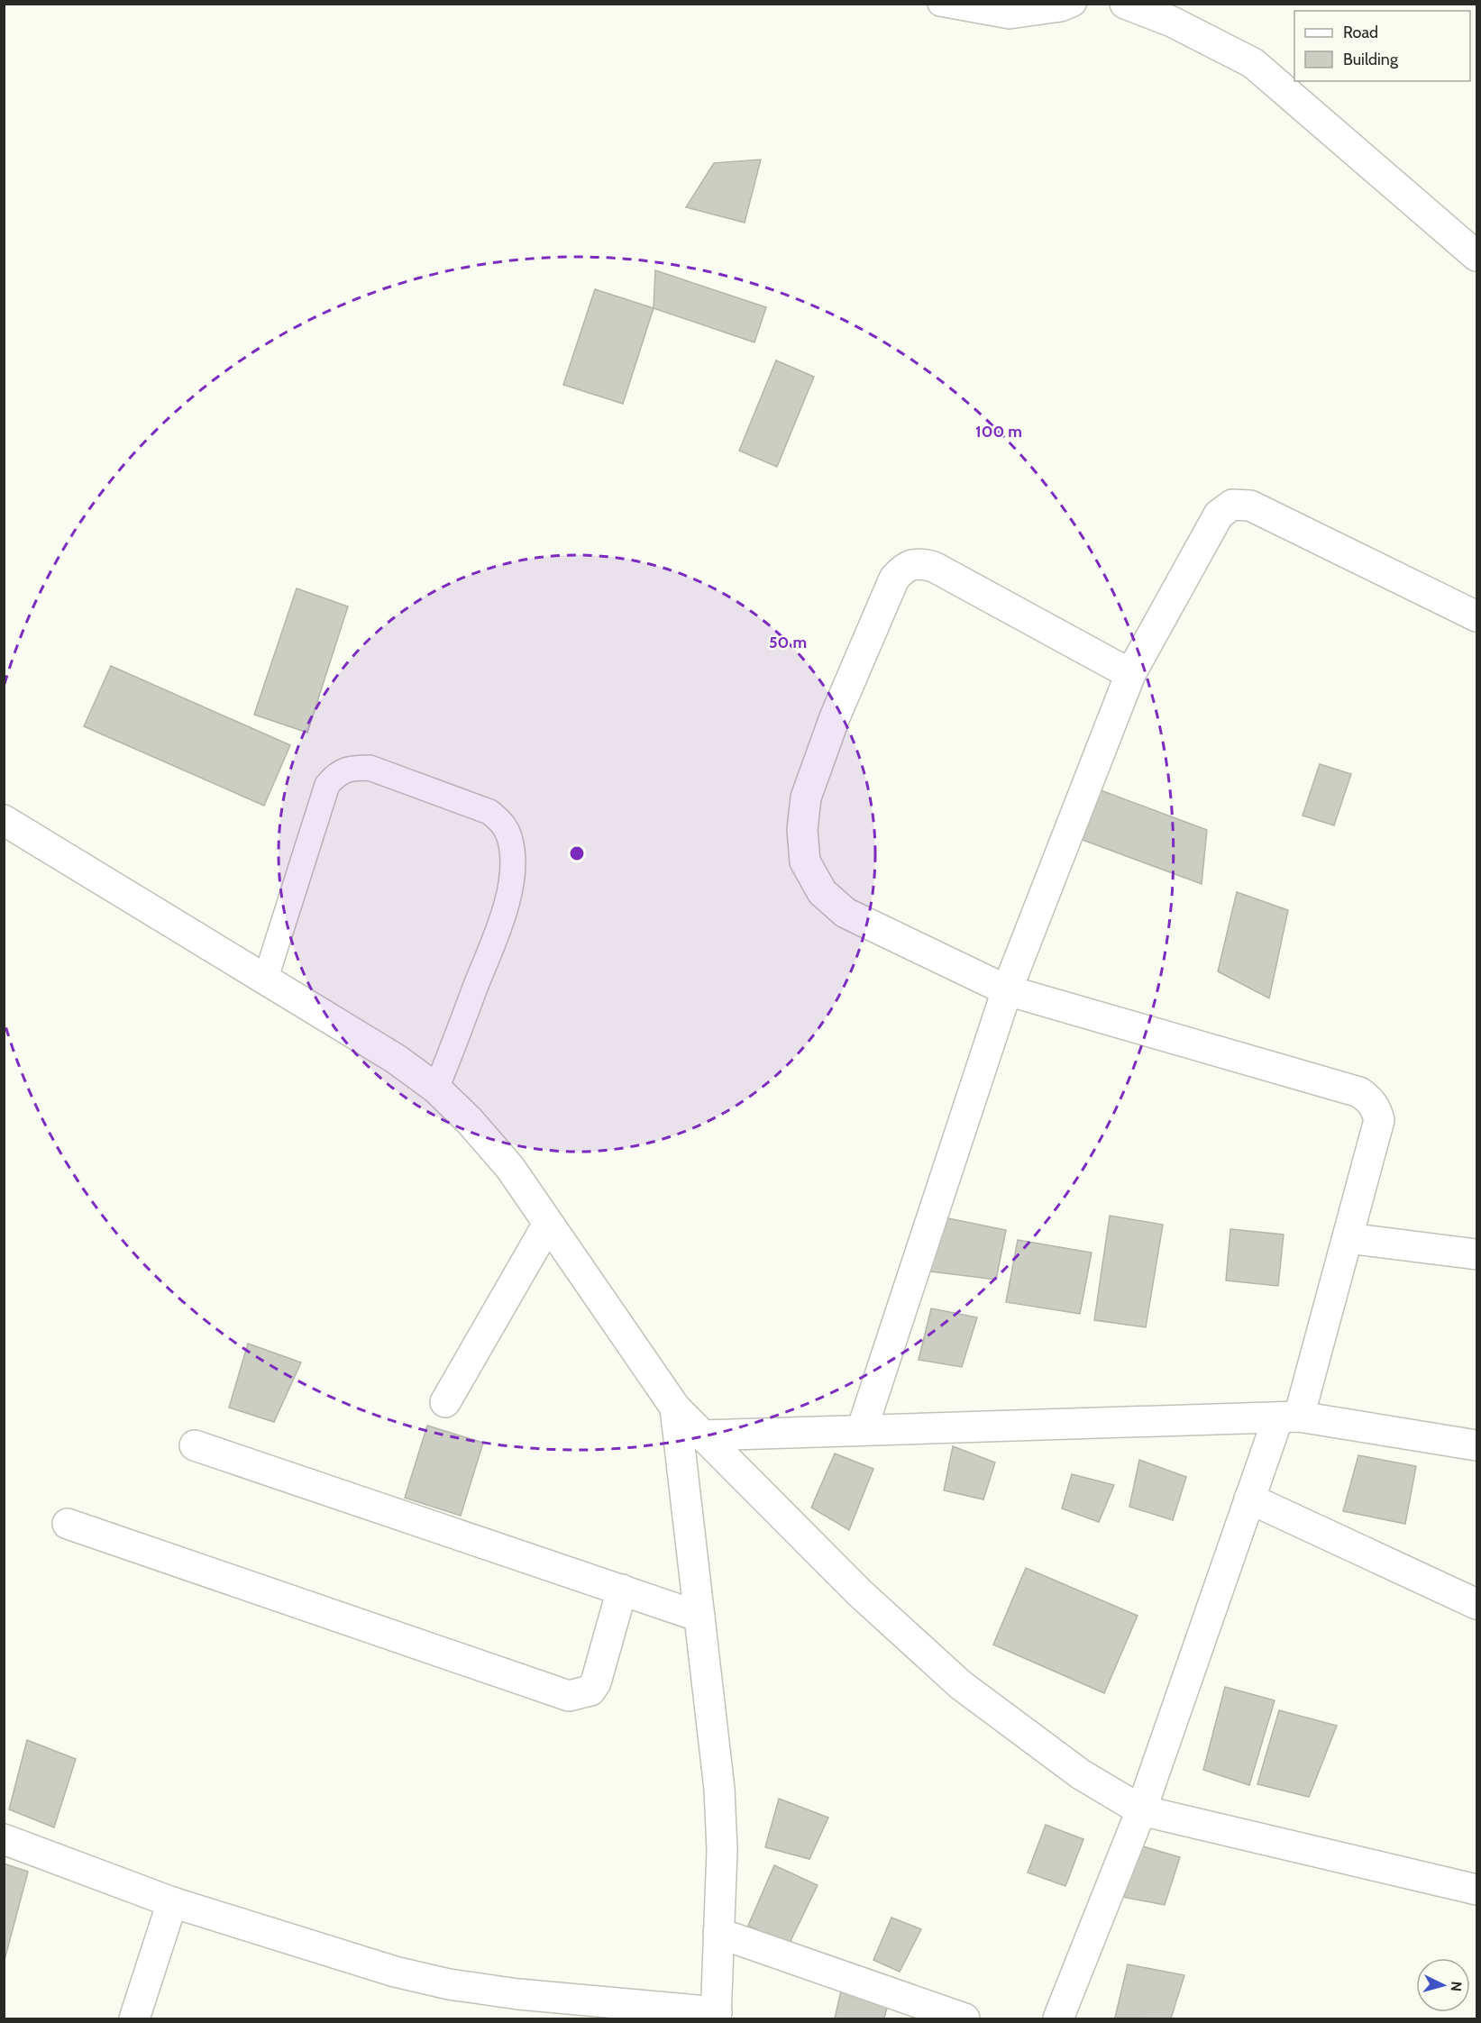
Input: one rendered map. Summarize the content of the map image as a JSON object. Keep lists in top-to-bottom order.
{
  "legend": ["Road", "Building"],
  "north": "right",
  "rings": ["100 m", "50 m"]
}
